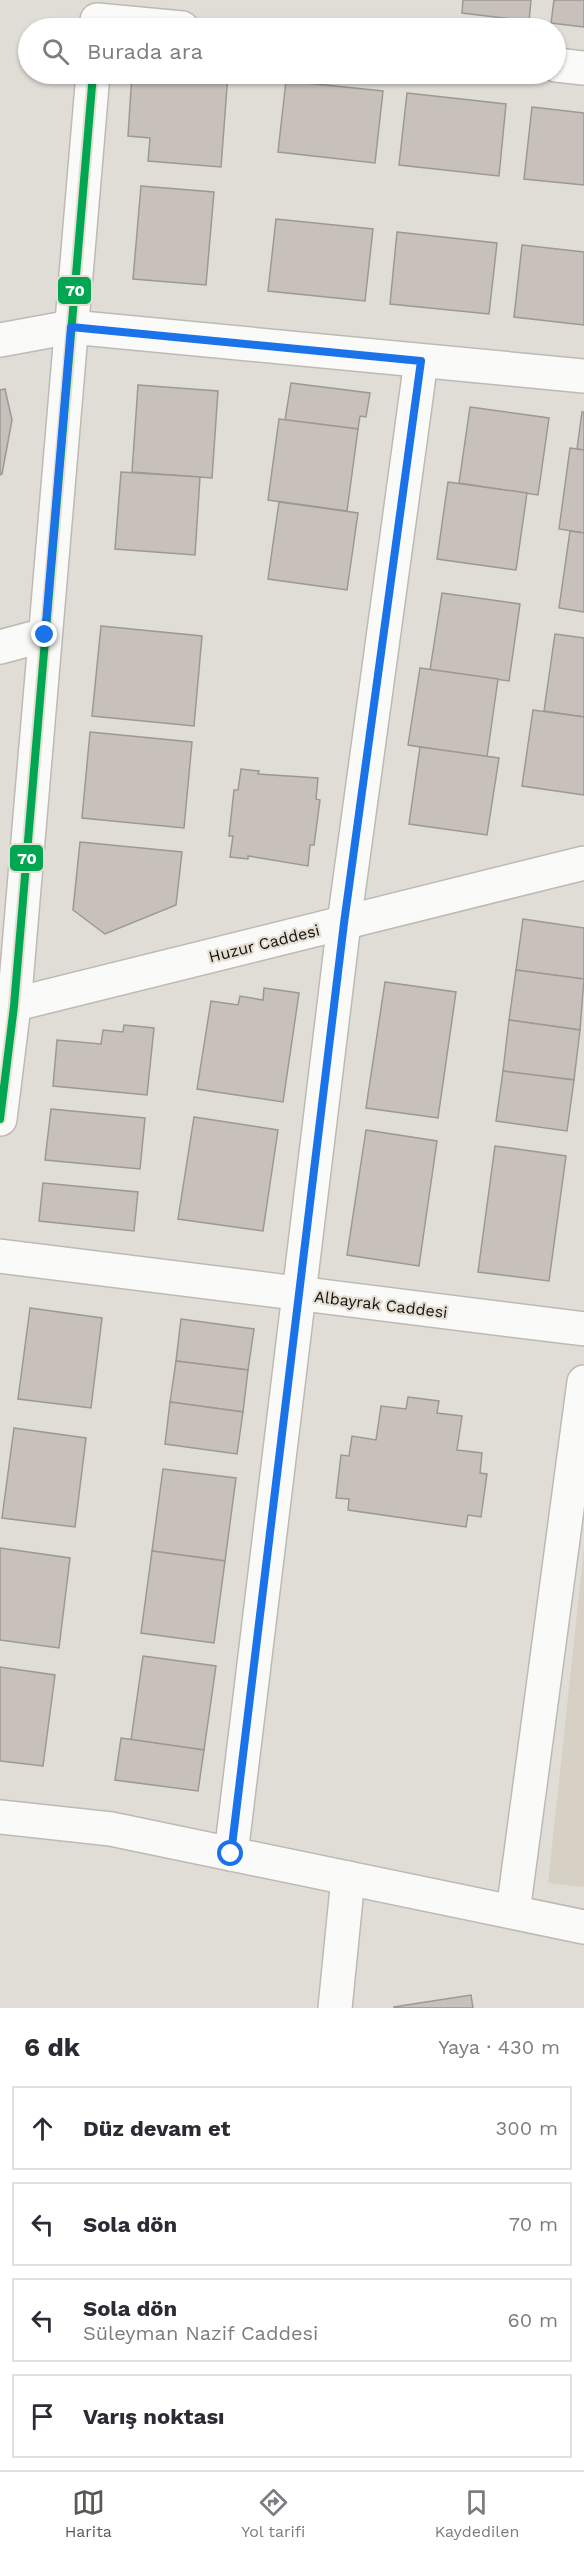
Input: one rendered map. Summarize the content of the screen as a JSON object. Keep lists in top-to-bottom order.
{
  "streets": {
    "street": ["Huzur Caddesi", "Albayrak Caddesi"]
  },
  "lines": ["transit line 70"],
  "page": {
    "search": "Burada ara",
    "heading": ["6 dk", "Yaya · 430 m"],
    "list": [
      ["Düz devam et", "300 m"],
      ["Sola dön", "70 m"],
      ["Sola dön", "Süleyman Nazif Caddesi", "60 m"],
      "Varış noktası"
    ],
    "nav": ["Harita", "Yol tarifi", "Kaydedilen"]
  }
}
